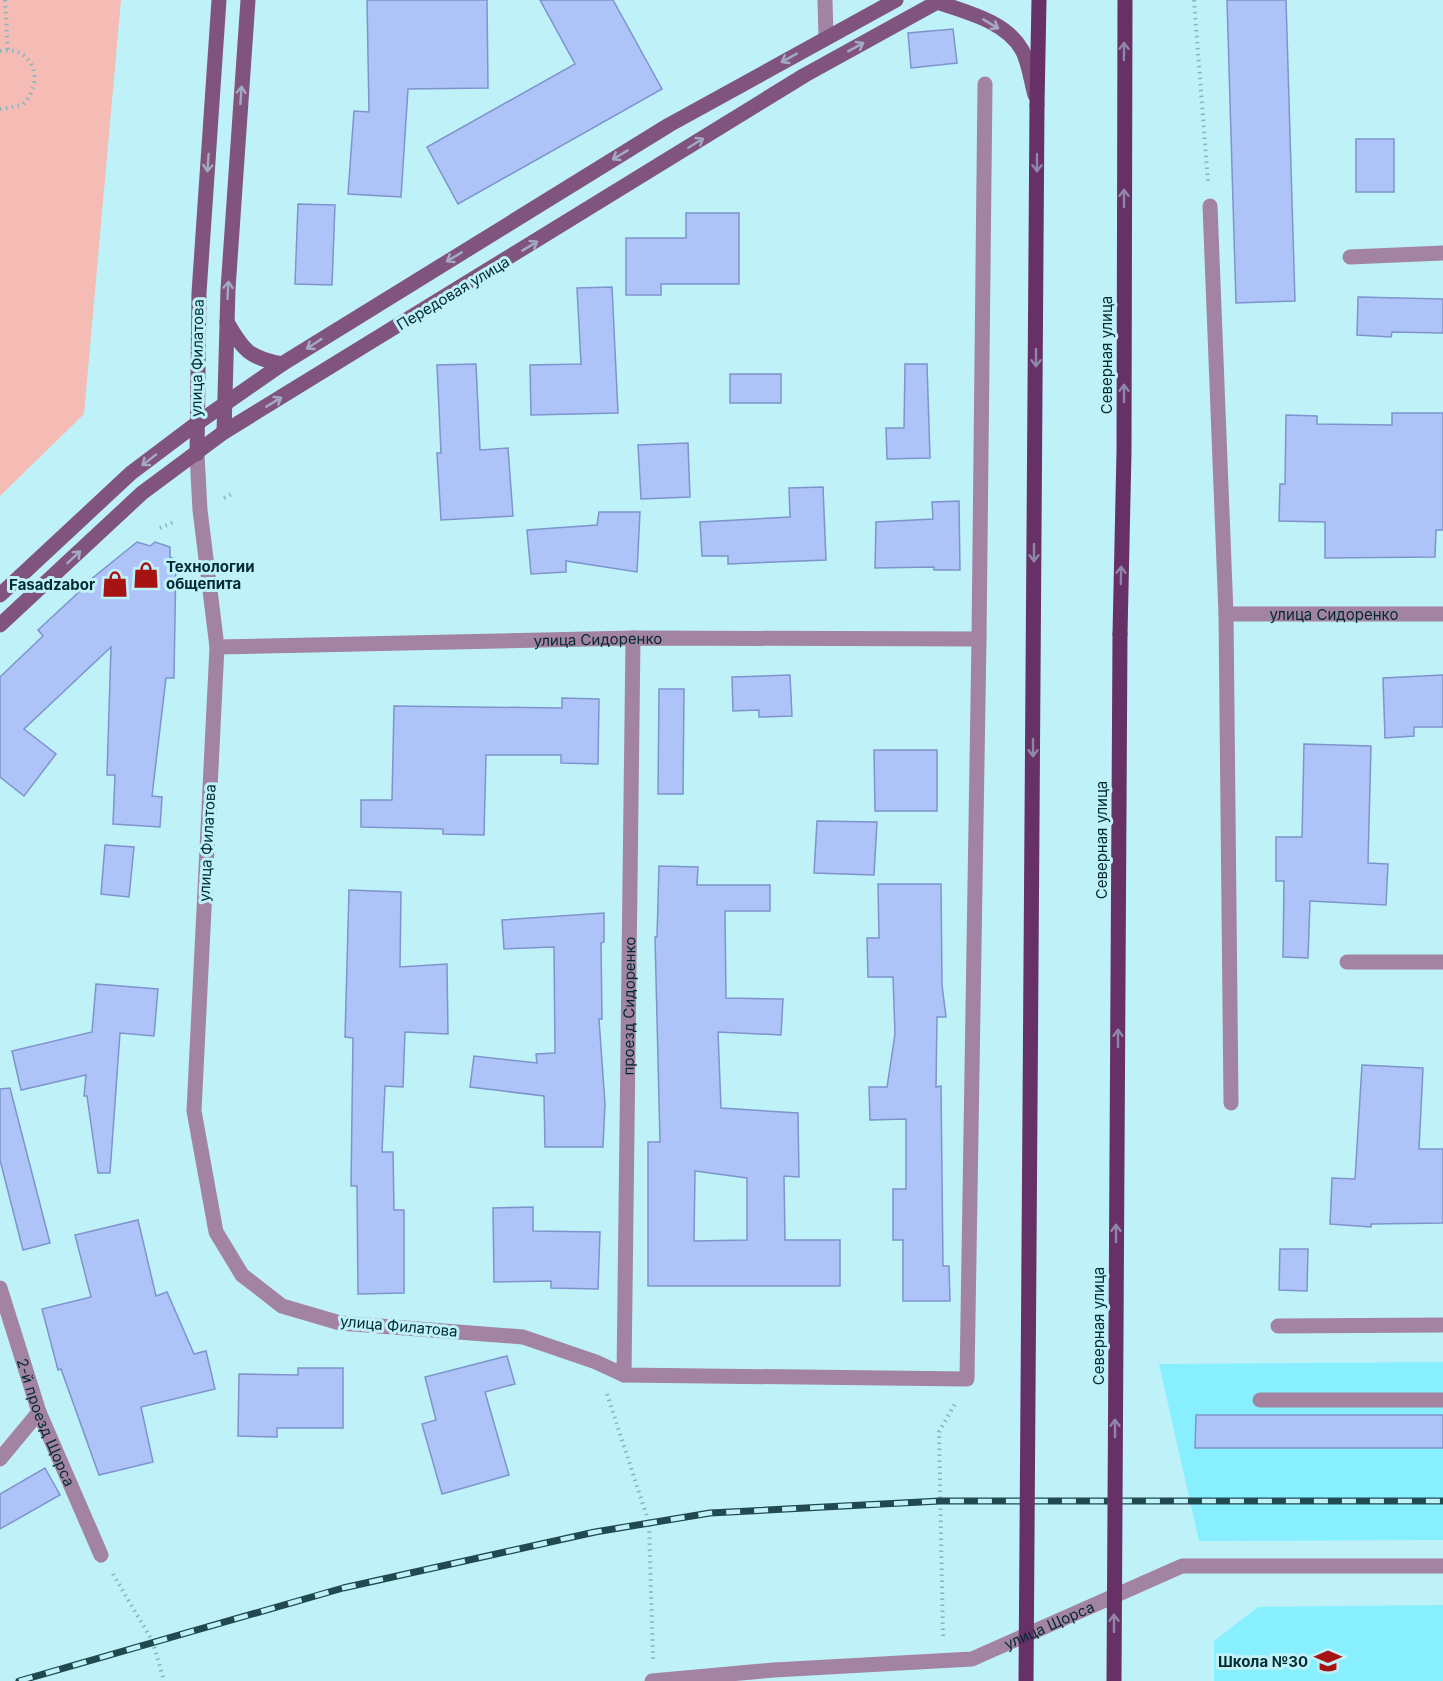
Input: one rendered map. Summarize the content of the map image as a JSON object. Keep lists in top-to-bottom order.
{
  "streets": {
    "main road": ["Передовая улица", "Северная улица", "улица Филатова"],
    "street": [
      "улица Сидоренко",
      "проезд Сидоренко",
      "2-й проезд Щорса",
      "улица Щорса"
    ]
  },
  "crossings": [
    ["Передовая улица", "улица Филатова"],
    ["улица Филатова", "улица Сидоренко"],
    ["улица Филатова", "проезд Сидоренко"],
    ["улица Сидоренко", "проезд Сидоренко"]
  ],
  "places": {
    "shop": ["Технологии общепита", "Fasadzabor"],
    "school or university": ["Школа №30"]
  }
}
